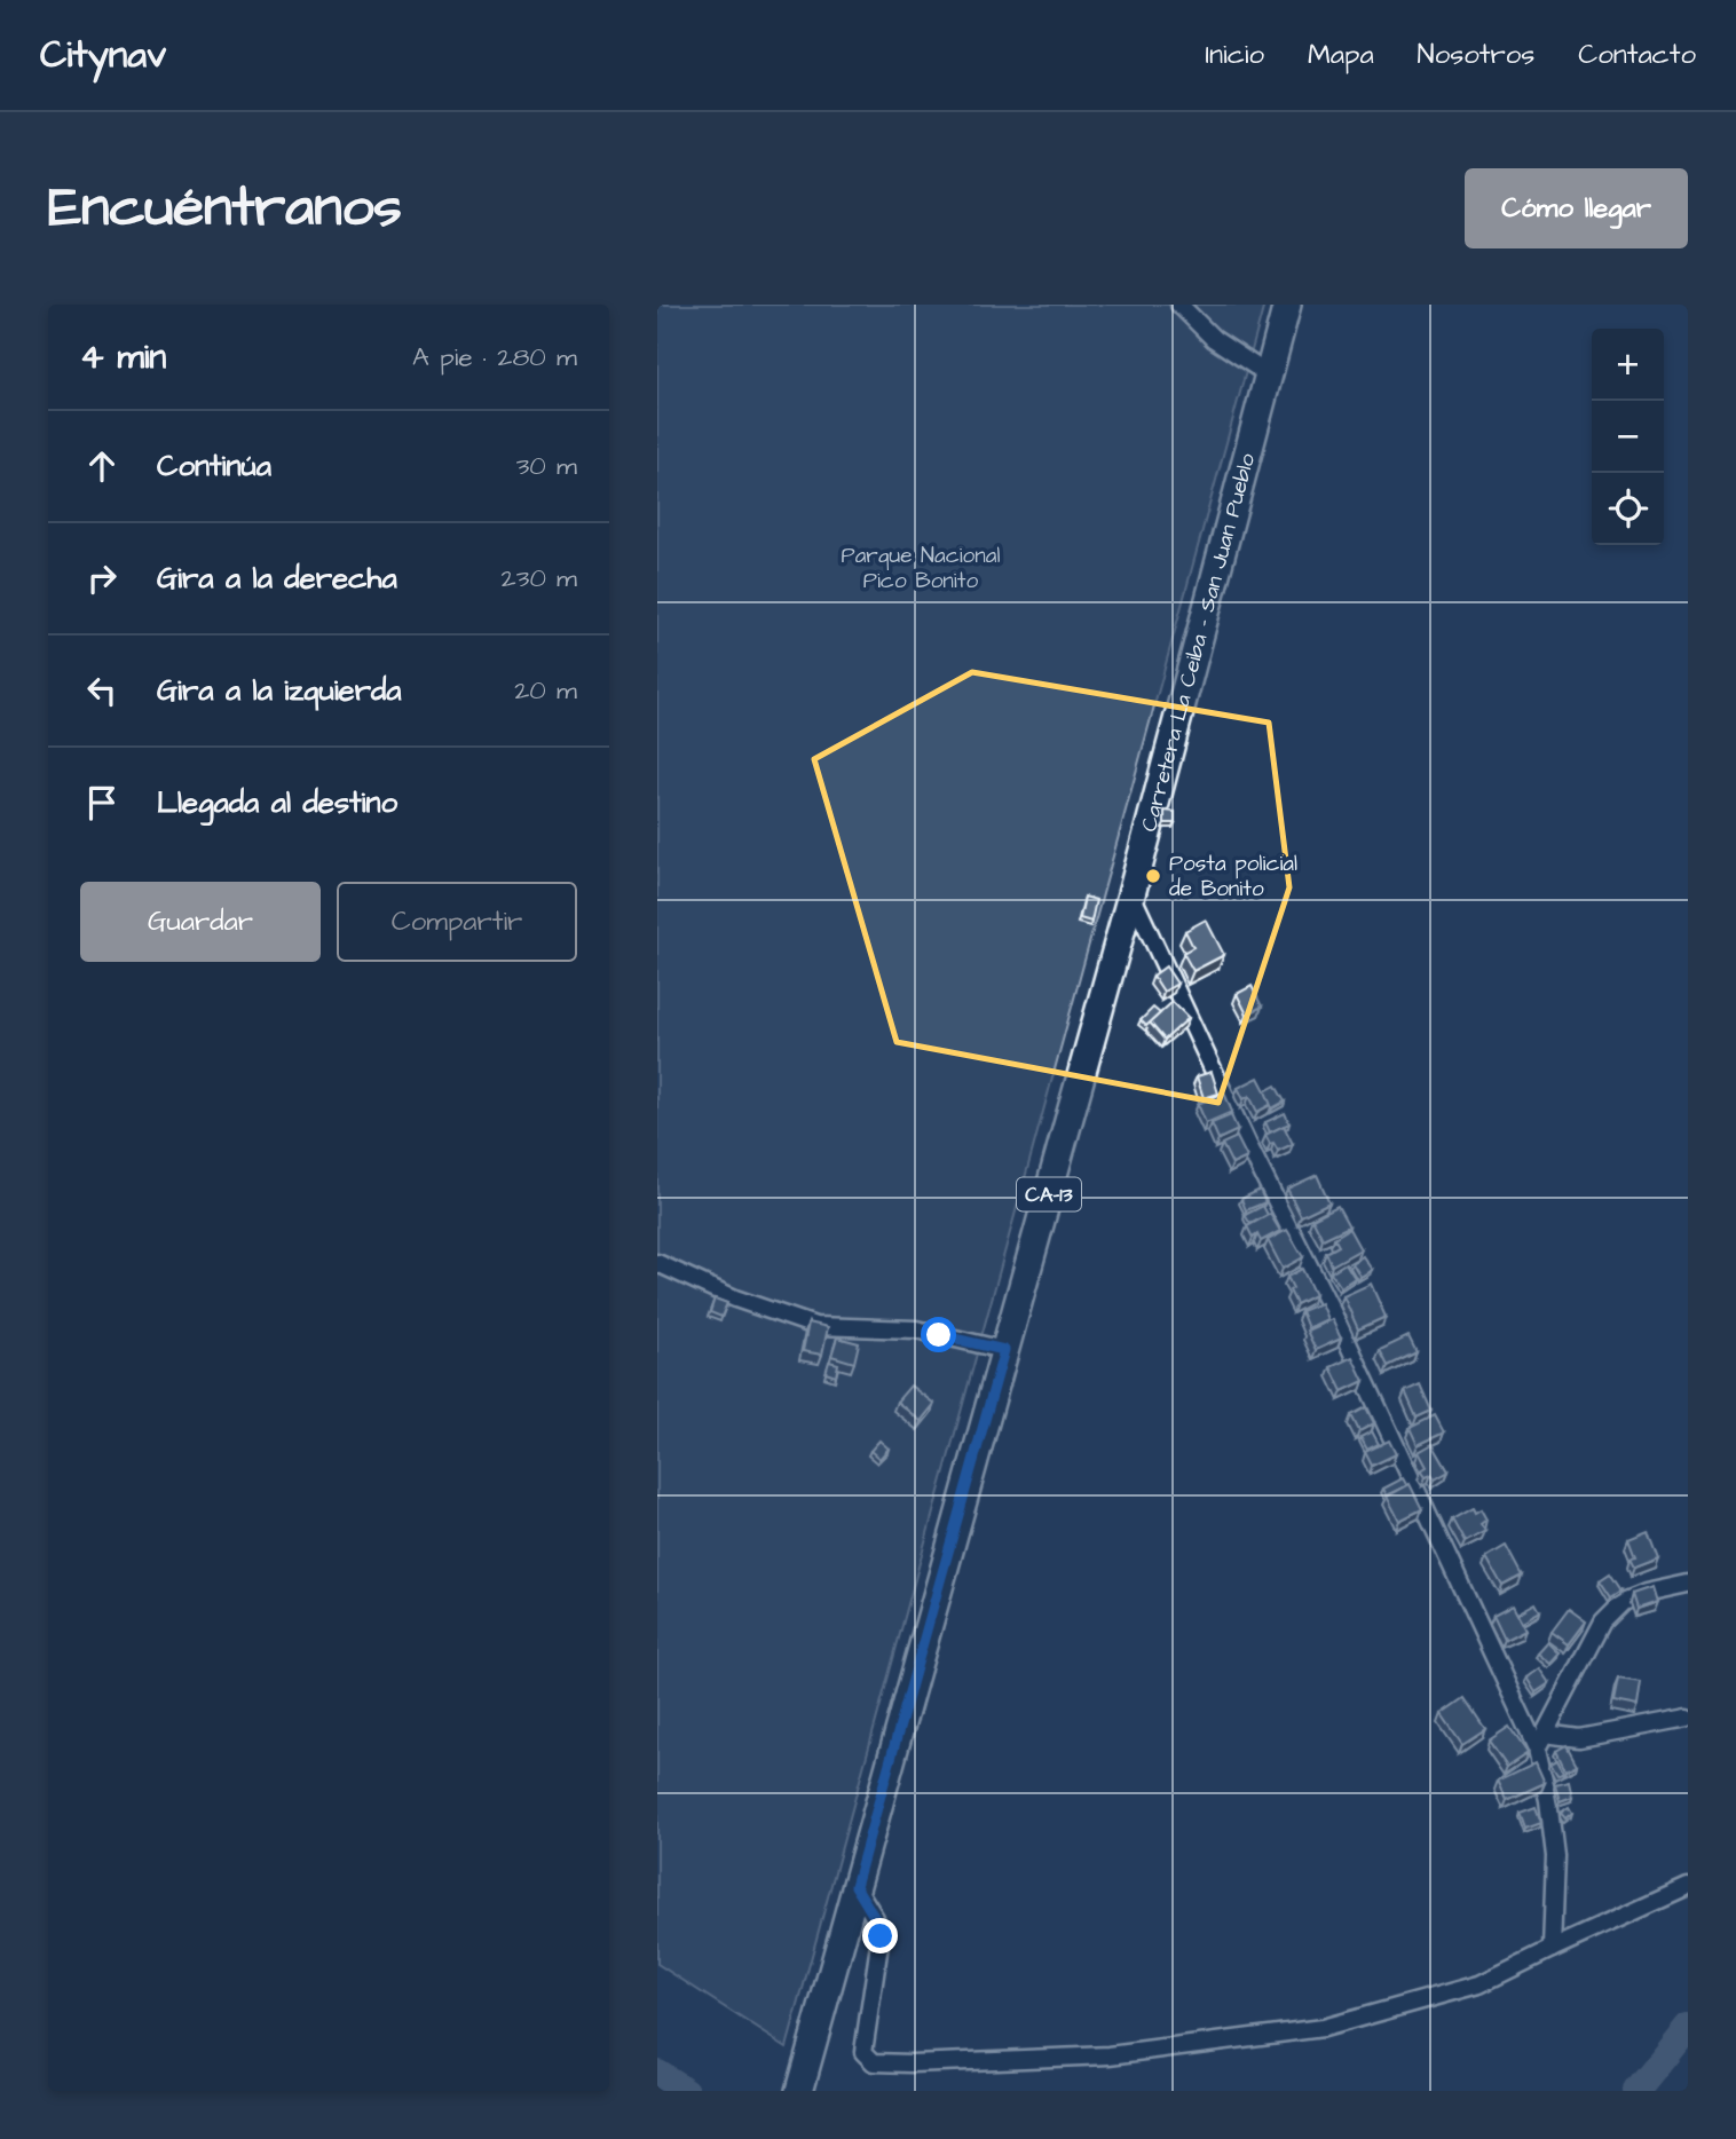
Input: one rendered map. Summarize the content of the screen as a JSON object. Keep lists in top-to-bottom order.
{
  "streets": {
    "main road": ["Carretera La Ceiba - San Juan Pueblo", "CA-13"]
  },
  "parks": ["Parque Nacional Pico Bonito"],
  "places": ["Posta policial de Bonito"],
  "page": {
    "header": "Citynav",
    "nav": [
      "Inicio",
      "Mapa",
      "Nosotros",
      "Contacto"
    ],
    "buttons": [
      "Cómo llegar",
      ["Guardar", "Compartir"]
    ],
    "title": "Encuéntranos",
    "heading": ["4 min", "A pie · 280 m"],
    "map_buttons": ["+", "−"],
    "list": [
      ["Continúa", "30 m"],
      ["Gira a la derecha", "230 m"],
      ["Gira a la izquierda", "20 m"],
      "Llegada al destino"
    ]
  }
}
